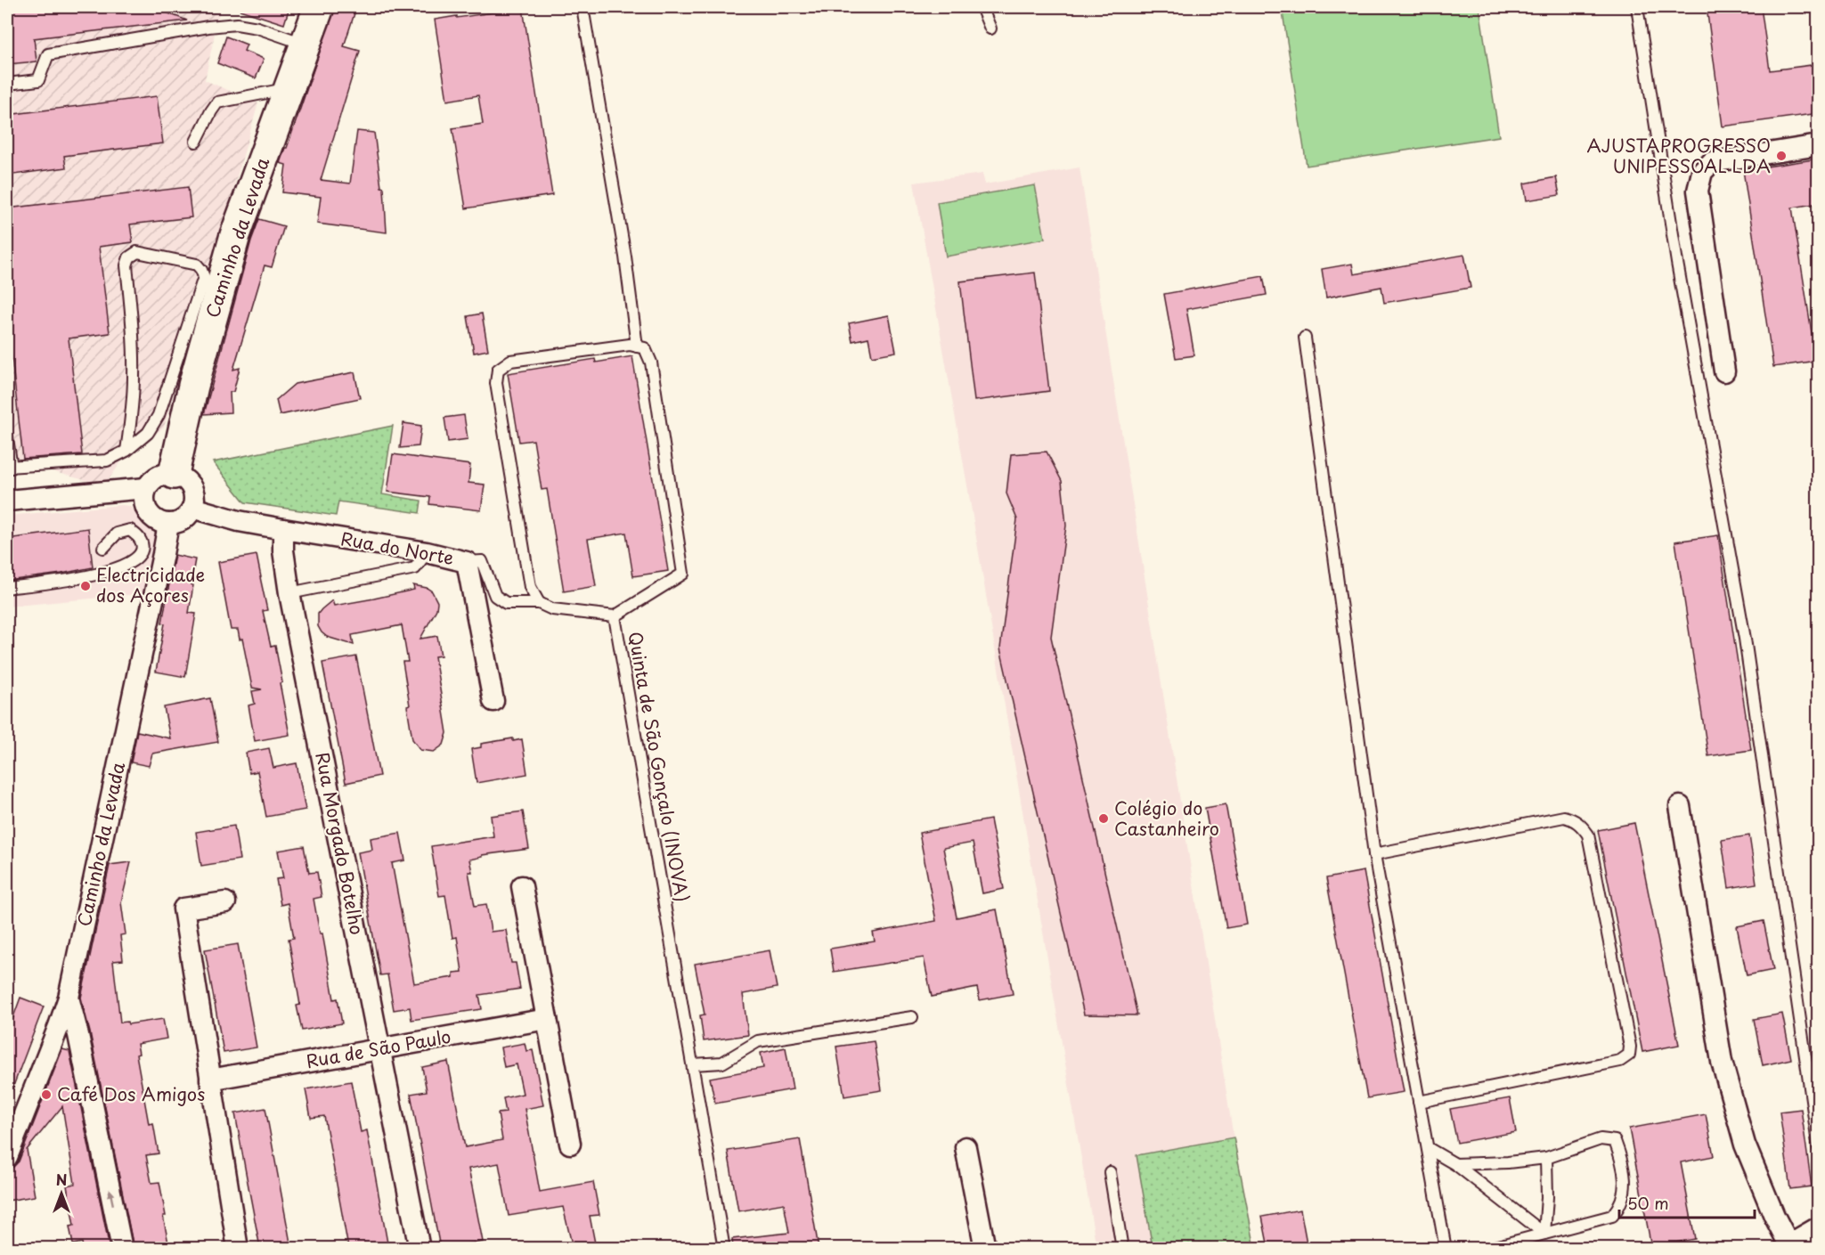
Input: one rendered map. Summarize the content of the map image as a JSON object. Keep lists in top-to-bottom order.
{
  "streets": {
    "street": [
      "Caminho da Levada",
      "Rua do Norte",
      "Rua Morgado Botelho",
      "Rua de São Paulo"
    ],
    "lane": ["Quinta de São Gonçalo (INOVA)"]
  },
  "crossings": [
    ["Rua do Norte", "Quinta de São Gonçalo (INOVA)"],
    ["Rua do Norte", "Rua Morgado Botelho"],
    ["Rua Morgado Botelho", "Rua de São Paulo"]
  ],
  "places": [
    "AJUSTAPROGRESSO UNIPESSOAL LDA",
    "Electricidade dos Açores",
    "Colégio do Castanheiro",
    "Café Dos Amigos"
  ],
  "scale_bar": "50 m",
  "north": "top"
}
